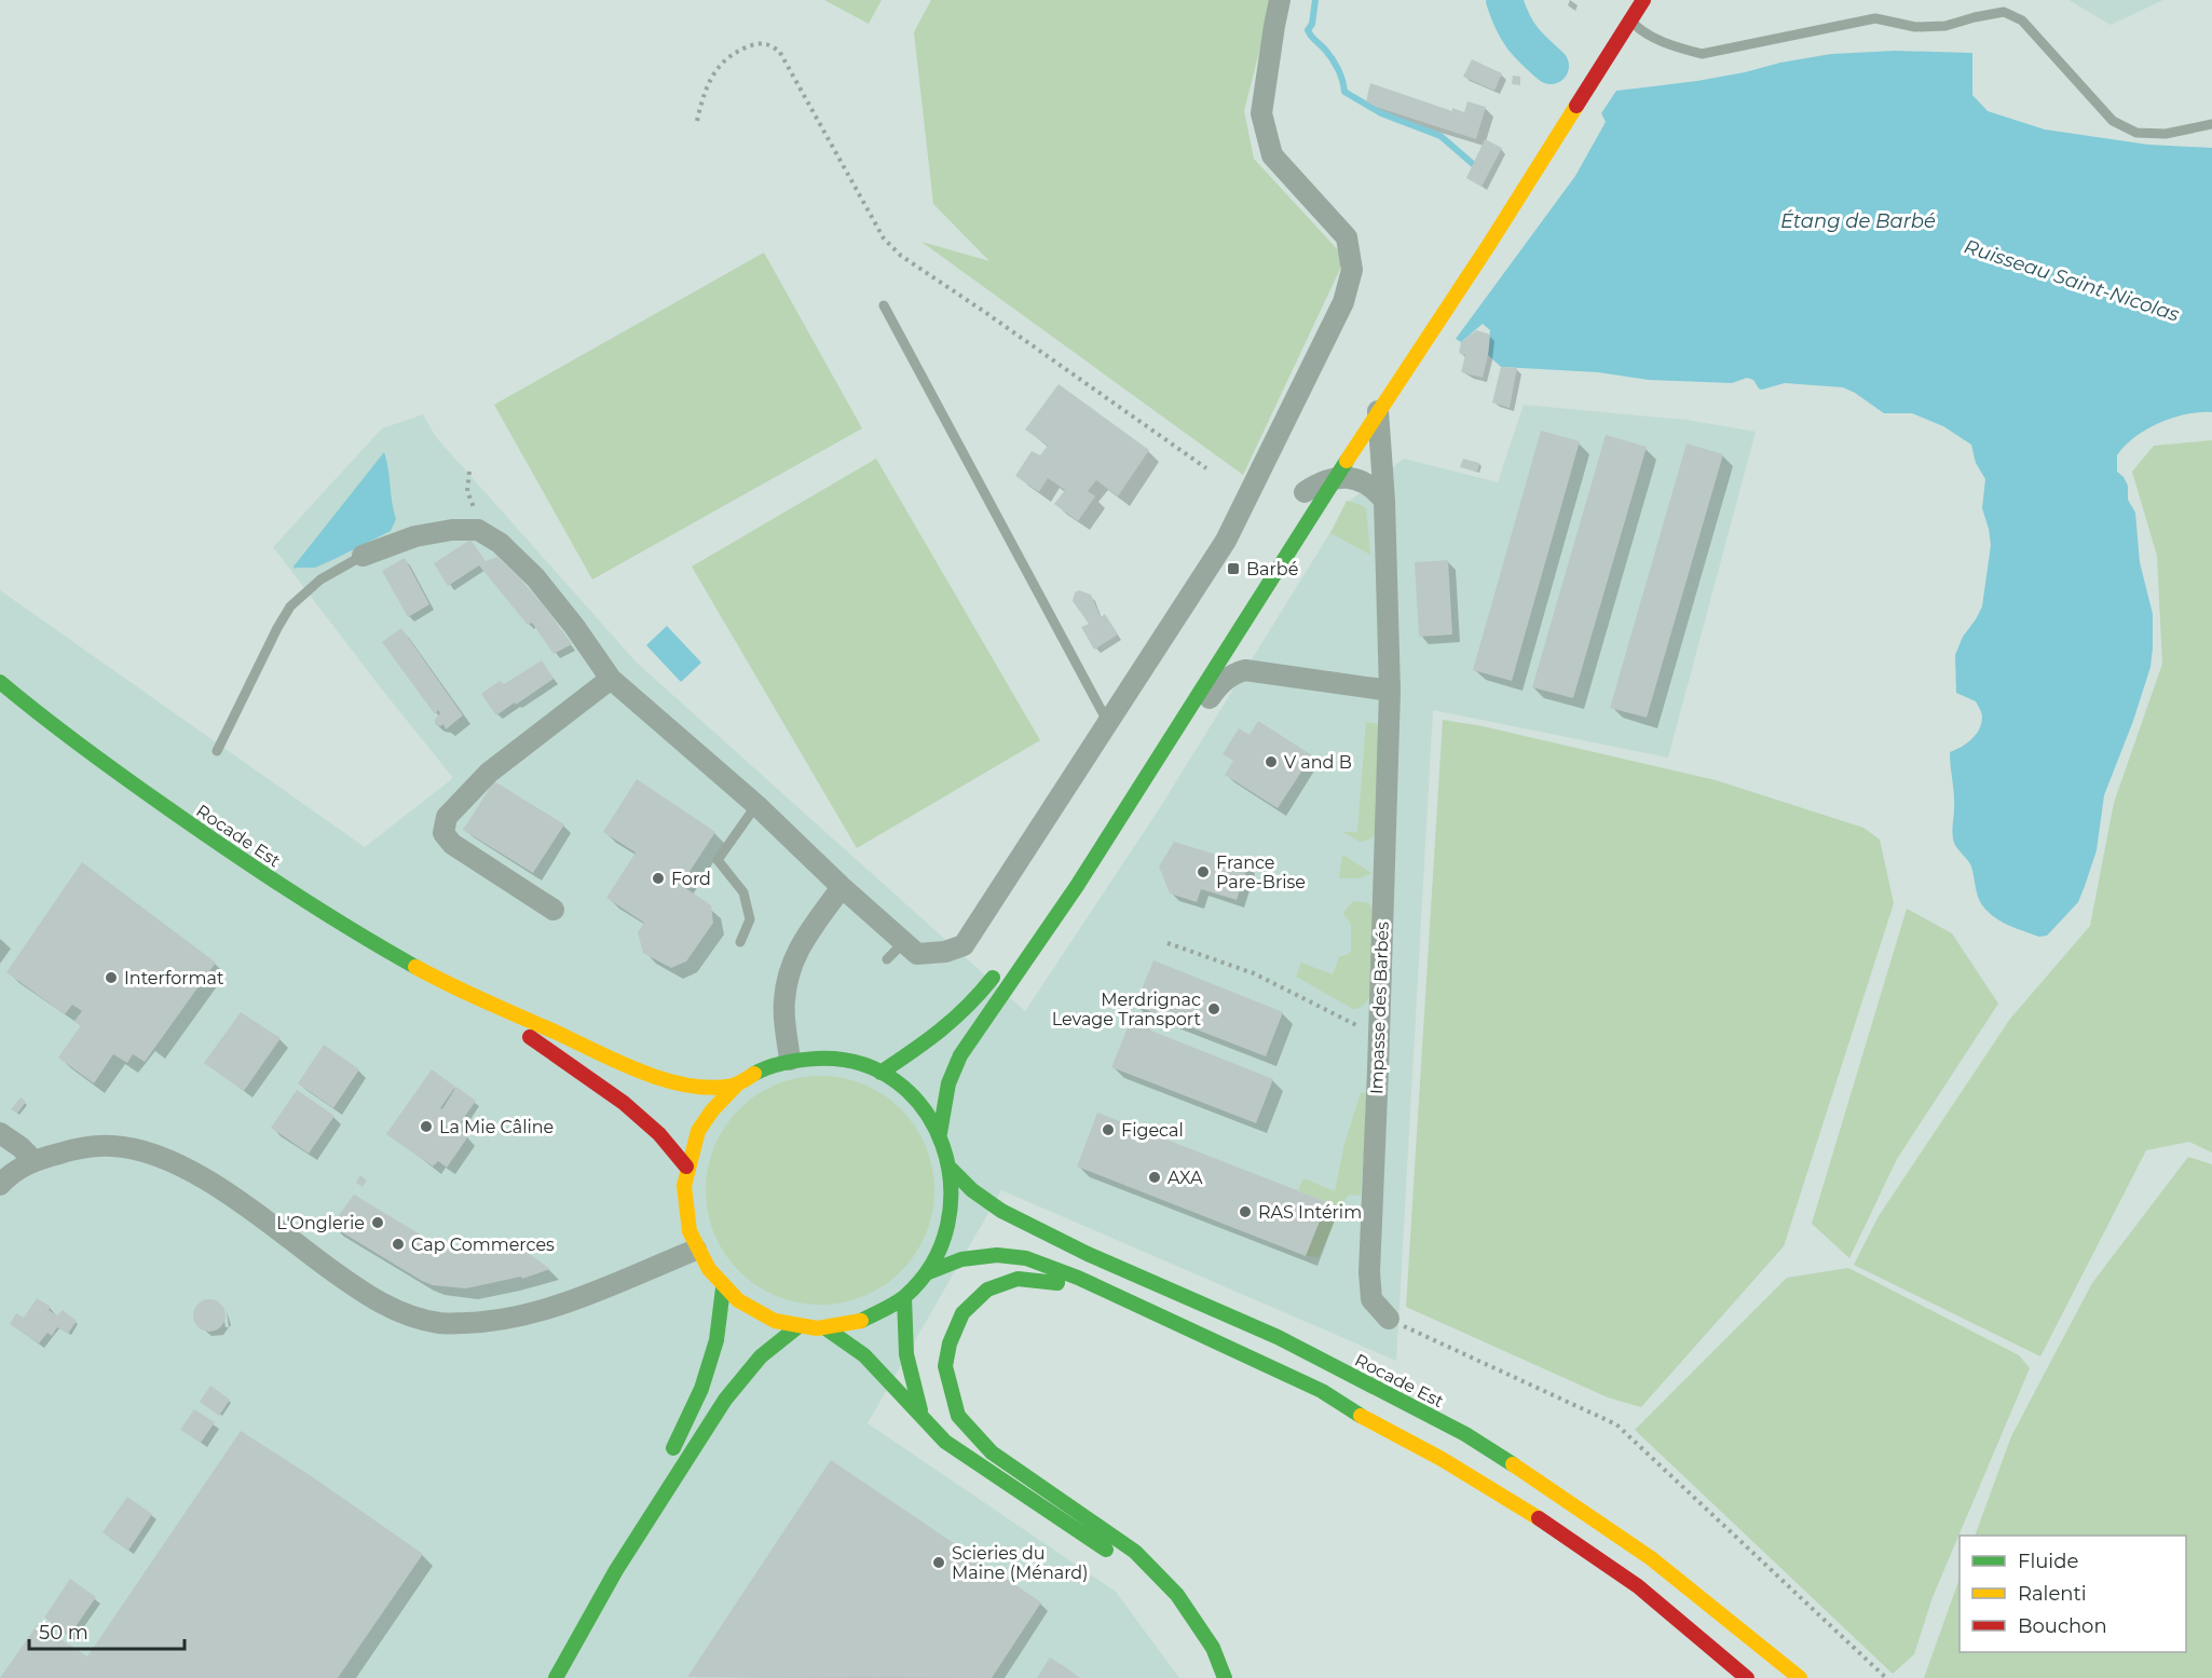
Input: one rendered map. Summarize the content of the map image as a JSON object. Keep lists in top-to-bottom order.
{
  "streets": {
    "main road": ["Rocade Est"],
    "street": ["Impasse des Barbés"]
  },
  "water": ["Étang de Barbé", "Ruisseau Saint-Nicolas"],
  "places": {
    "transit": ["Barbé"],
    "other": [
      "V and B",
      "France Pare-Brise",
      "Ford",
      "Interformat",
      "Merdrignac Levage Transport",
      "La Mie Câline",
      "Figecal",
      "AXA",
      "RAS Intérim",
      "L'Onglerie",
      "Cap Commerces",
      "Scieries du Maine (Ménard)"
    ]
  },
  "legend": ["Fluide", "Ralenti", "Bouchon"],
  "scale_bar": "50 m"
}
